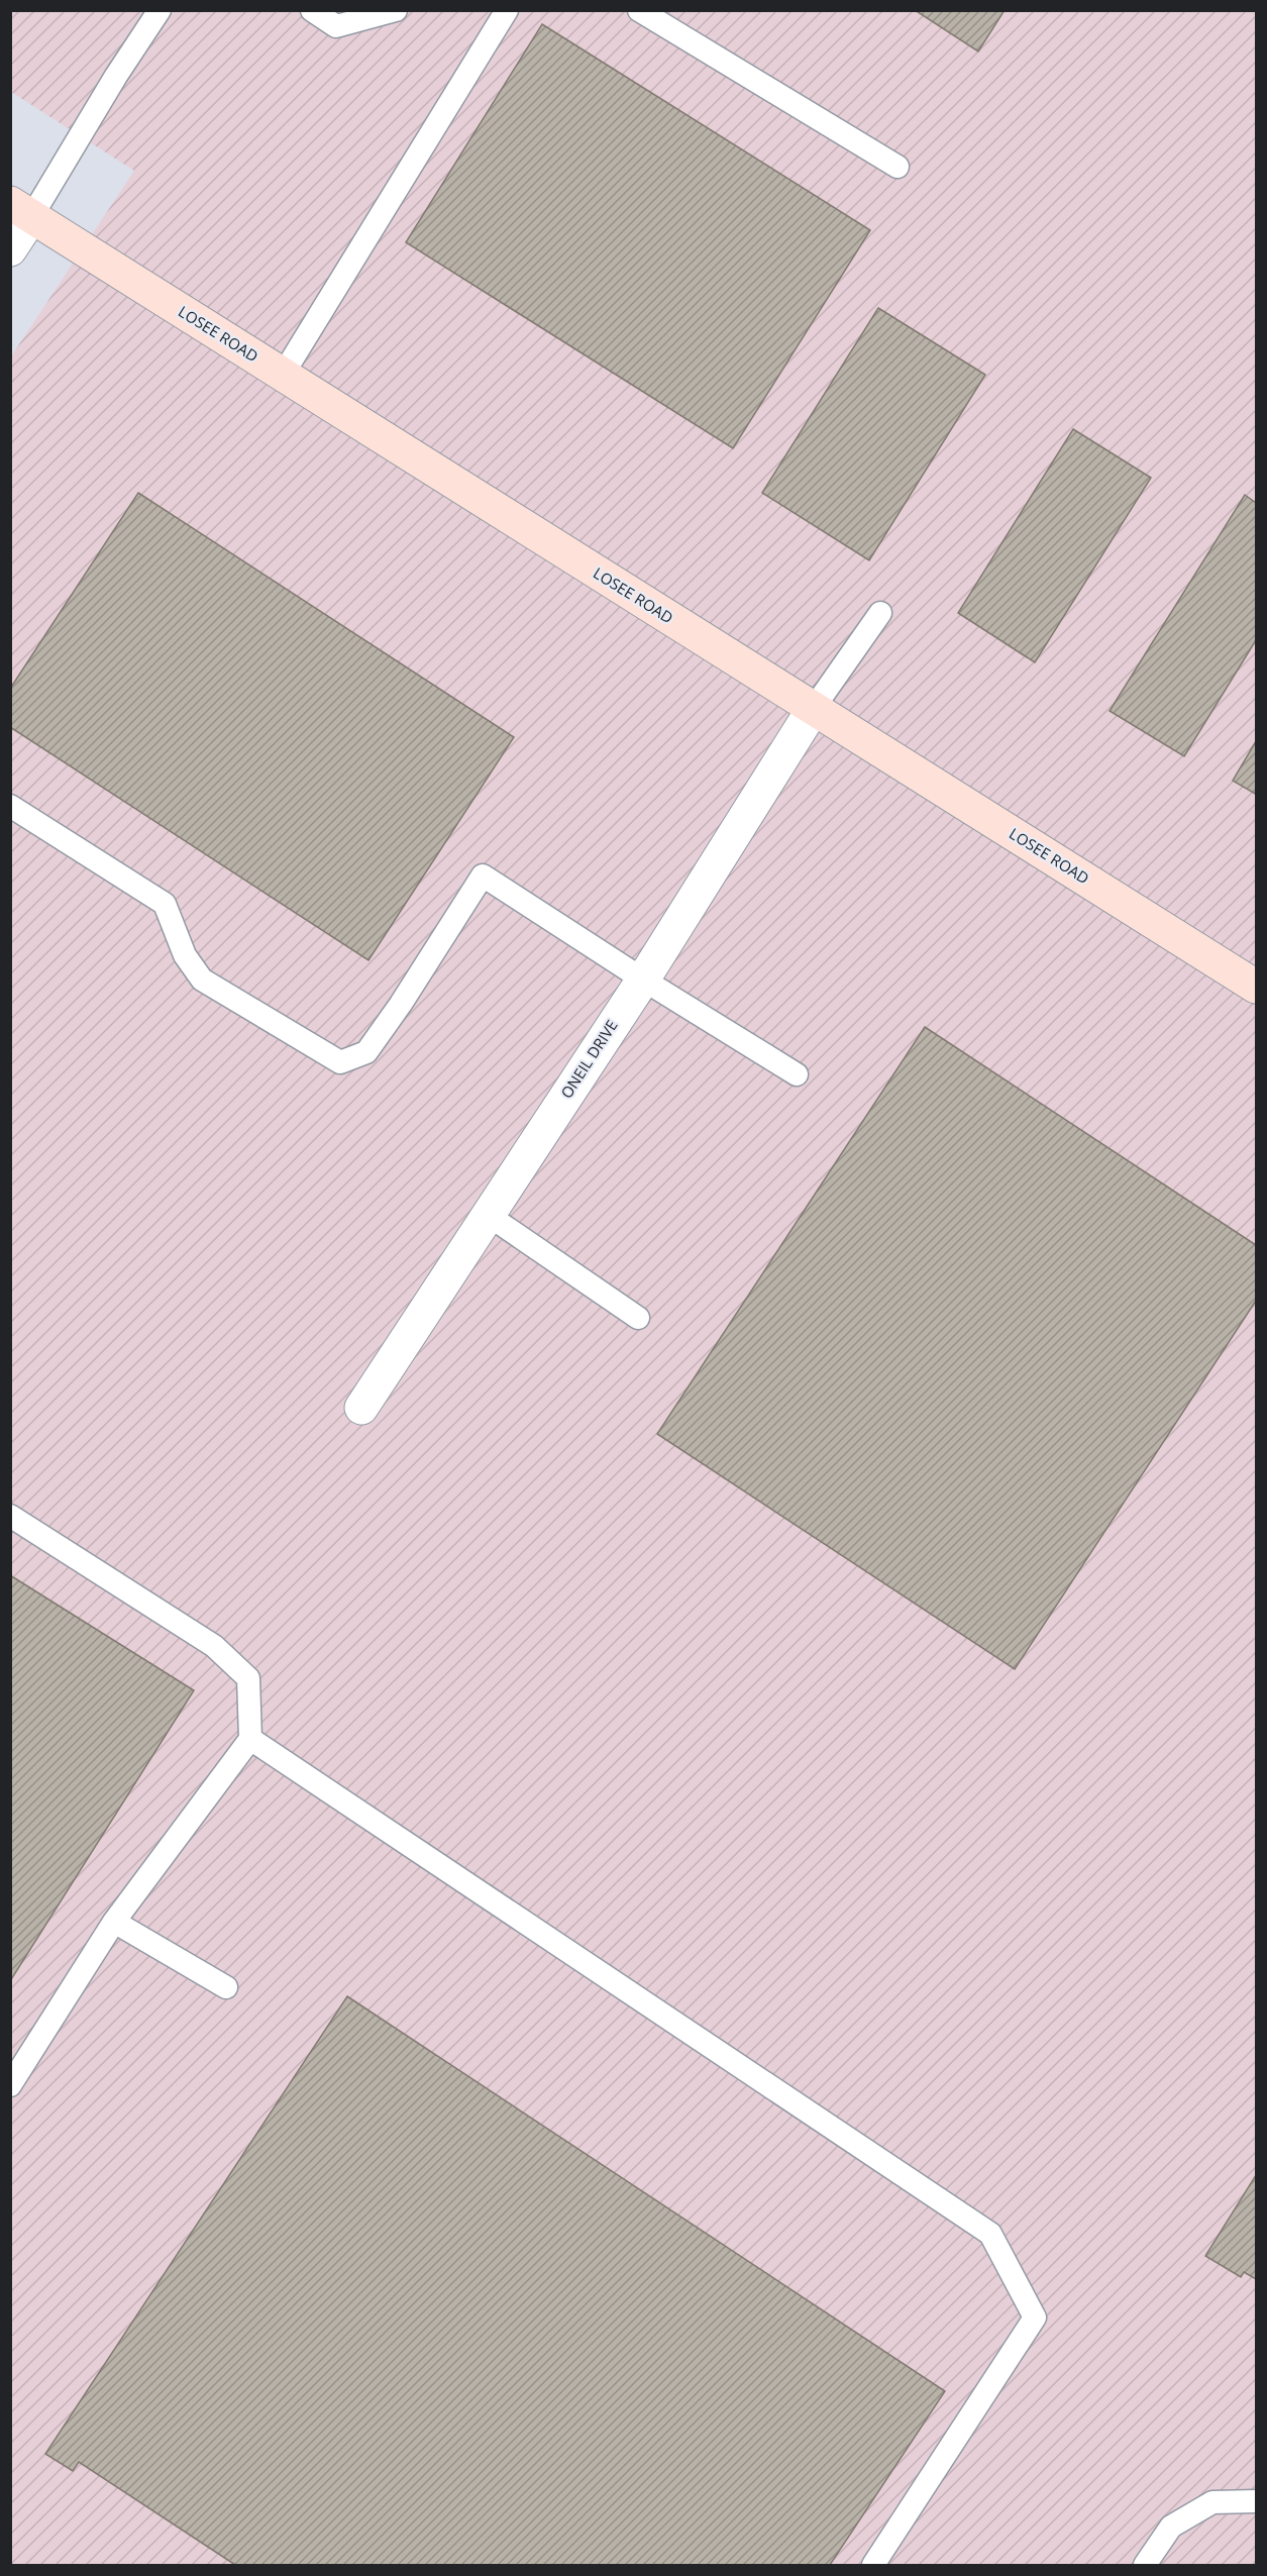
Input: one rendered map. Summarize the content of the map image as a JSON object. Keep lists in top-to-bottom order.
{
  "streets": {
    "main road": ["LOSEE ROAD"],
    "street": ["ONEIL DRIVE"]
  },
  "crossings": [
    ["LOSEE ROAD", "ONEIL DRIVE"]
  ]
}
